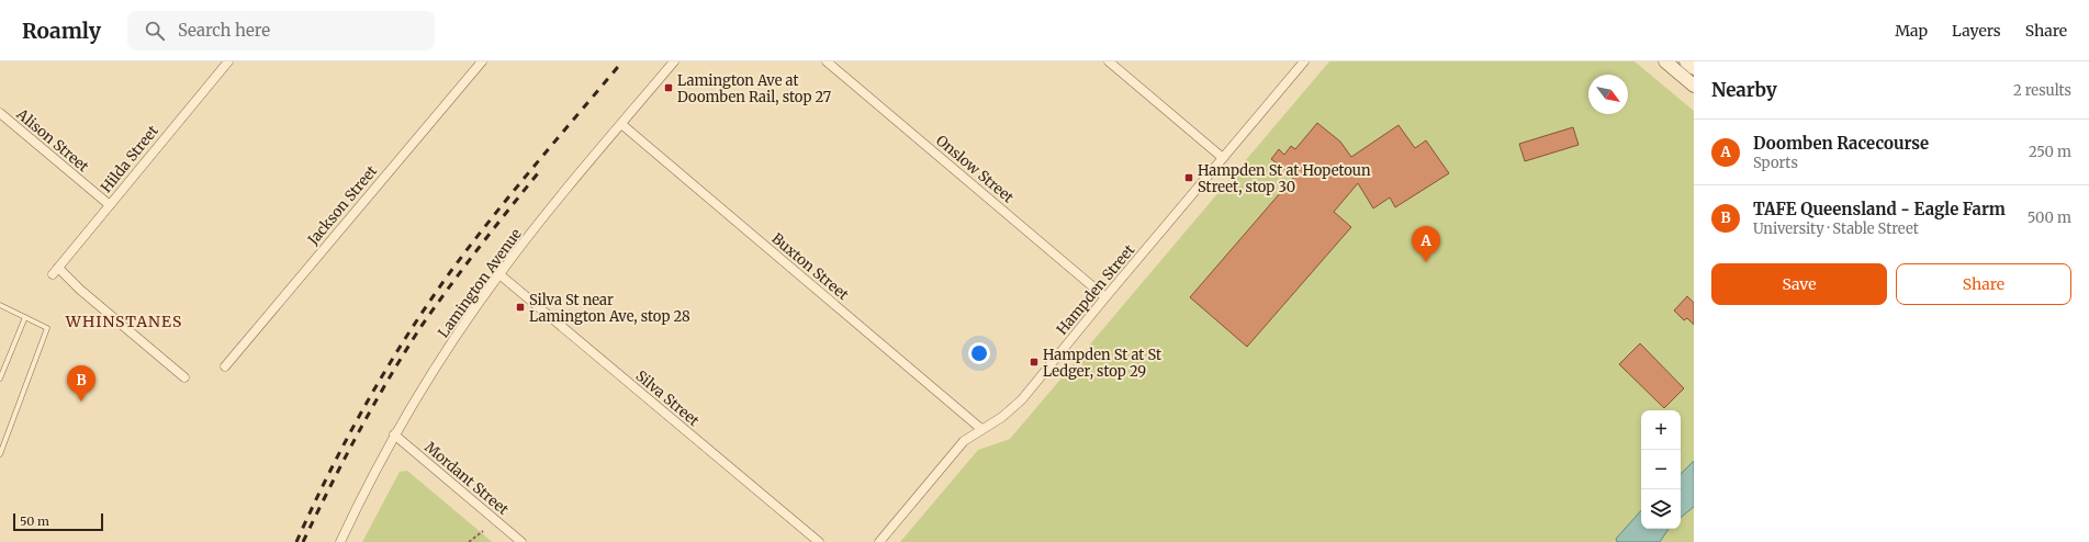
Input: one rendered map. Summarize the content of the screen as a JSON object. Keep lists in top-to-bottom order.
{
  "streets": {
    "street": [
      "Alison Street",
      "Hilda Street",
      "Onslow Street",
      "Jackson Street",
      "Buxton Street",
      "Lamington Avenue",
      "Hampden Street",
      "Silva Street",
      "Mordant Street"
    ]
  },
  "crossings": [
    ["Alison Street", "Hilda Street"],
    ["Onslow Street", "Hampden Street"],
    ["Buxton Street", "Lamington Avenue"],
    ["Buxton Street", "Hampden Street"],
    ["Lamington Avenue", "Silva Street"],
    ["Lamington Avenue", "Mordant Street"]
  ],
  "districts": ["WHINSTANES"],
  "places": {
    "transit": [
      "Lamington Ave at Doomben Rail, stop 27",
      "Hampden St at Hopetoun Street, stop 30",
      "Silva St near Lamington Ave, stop 28",
      "Hampden St at St Ledger, stop 29"
    ]
  },
  "scale_bar": "50 m",
  "north": "bottom right",
  "page": {
    "header": "Roamly",
    "search": "Search here",
    "nav": ["Map", "Layers", "Share"],
    "heading": ["Nearby", "2 results"],
    "list": [
      {
        "mark": "A",
        "name": "Doomben Racecourse",
        "note": "Sports",
        "value": "250 m"
      },
      {
        "mark": "B",
        "name": "TAFE Queensland - Eagle Farm",
        "note": "University · Stable Street",
        "value": "500 m"
      }
    ],
    "pins": ["A", "B"],
    "buttons": ["Save", "Share"],
    "map_buttons": ["+", "−"],
    "scale": "50 m"
  }
}
